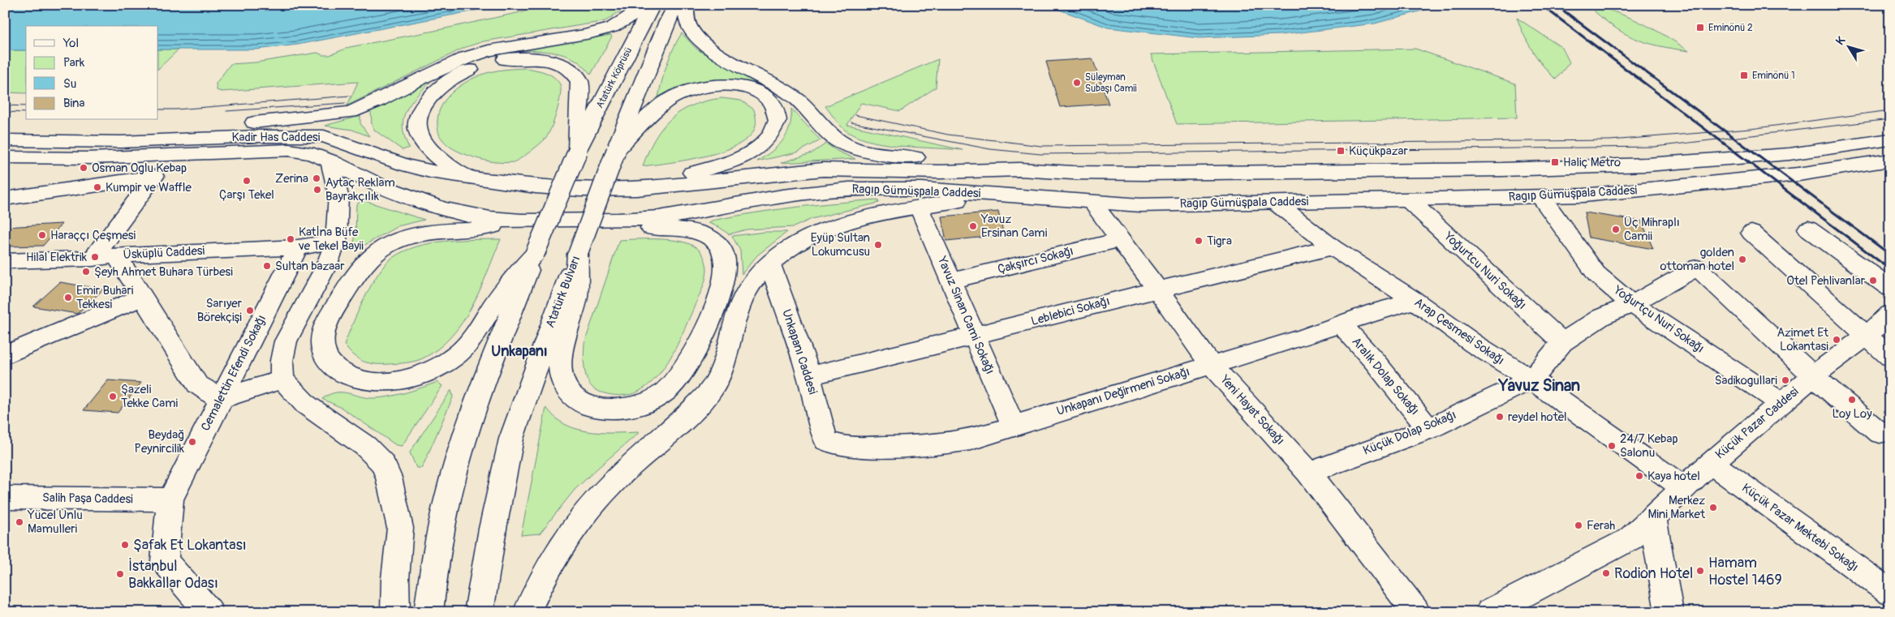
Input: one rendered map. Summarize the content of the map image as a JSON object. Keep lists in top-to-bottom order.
{
  "streets": {
    "main road": [
      "Atatürk Köprüsü",
      "Kadir Has Caddesi",
      "Ragıp Gümüşpala Caddesi",
      "Üsküplü Caddesi",
      "Çakşırcı Sokağı",
      "Yoğurtcu Nuri Sokağı",
      "Atatürk Bulvarı",
      "Leblebici Sokağı",
      "Yavuz Sinan Cami Sokağı",
      "Yoğurtçu Nuri Sokağı",
      "Arap Çesmesi Sokağı",
      "Unkapanı Caddesi",
      "Cemalettin Efendi Sokağı",
      "Aralık Dolap Sokağı",
      "Unkapanı Değirmeni Sokağı",
      "Yeni Hayat Sokağı",
      "Küçük Pazar Caddesi",
      "Küçük Dolap Sokağı",
      "Salih Paşa Caddesi",
      "Küçük Pazar Mektebi Sokağı"
    ]
  },
  "crossings": [
    ["Kadir Has Caddesi", "Ragıp Gümüşpala Caddesi"],
    ["Ragıp Gümüşpala Caddesi", "Yoğurtcu Nuri Sokağı"],
    ["Ragıp Gümüşpala Caddesi", "Yoğurtçu Nuri Sokağı"],
    ["Ragıp Gümüşpala Caddesi", "Arap Çesmesi Sokağı"],
    ["Ragıp Gümüşpala Caddesi", "Yeni Hayat Sokağı"],
    ["Üsküplü Caddesi", "Cemalettin Efendi Sokağı"],
    ["Çakşırcı Sokağı", "Yavuz Sinan Cami Sokağı"],
    ["Çakşırcı Sokağı", "Yeni Hayat Sokağı"],
    ["Leblebici Sokağı", "Yavuz Sinan Cami Sokağı"],
    ["Leblebici Sokağı", "Arap Çesmesi Sokağı"],
    ["Leblebici Sokağı", "Unkapanı Caddesi"],
    ["Leblebici Sokağı", "Yeni Hayat Sokağı"],
    ["Yavuz Sinan Cami Sokağı", "Unkapanı Değirmeni Sokağı"],
    ["Yoğurtçu Nuri Sokağı", "Küçük Pazar Caddesi"],
    ["Arap Çesmesi Sokağı", "Unkapanı Değirmeni Sokağı"],
    ["Arap Çesmesi Sokağı", "Küçük Pazar Caddesi"],
    ["Arap Çesmesi Sokağı", "Küçük Dolap Sokağı"],
    ["Unkapanı Caddesi", "Unkapanı Değirmeni Sokağı"],
    ["Cemalettin Efendi Sokağı", "Salih Paşa Caddesi"],
    ["Aralık Dolap Sokağı", "Unkapanı Değirmeni Sokağı"],
    ["Aralık Dolap Sokağı", "Küçük Dolap Sokağı"],
    ["Unkapanı Değirmeni Sokağı", "Yeni Hayat Sokağı"],
    ["Yeni Hayat Sokağı", "Küçük Dolap Sokağı"],
    ["Küçük Pazar Caddesi", "Küçük Pazar Mektebi Sokağı"]
  ],
  "districts": ["Unkapanı", "Yavuz Sinan"],
  "places": {
    "transit": [
      "Eminönü 2",
      "Eminönü 1",
      "Küçükpazar",
      "Haliç Metro"
    ],
    "other": [
      "Süleyman Subaşı Camii",
      "Osman Oglu Kebap",
      "Zerina",
      "Çarşı Tekel",
      "Kumpir ve Waffle",
      "Aytaç Reklam Bayrakçılık",
      "Yavuz Ersinan Cami",
      "Üç Mihraplı Camii",
      "Haraççı Çeşmesi",
      "Katİna Büfe ve Tekel Bayii",
      "Tigra",
      "Eyüp Sultan Lokumcusu",
      "Hilal Elektrik",
      "golden ottoman hotel",
      "Sultan bazaar",
      "Şeyh Ahmet Buhara Türbesi",
      "Otel Pehlivanlar",
      "Emir Buhari Tekkesi",
      "Sarıyer Börekçişi",
      "Azimet Et Lokantasi",
      "Sadikogullari",
      "Şazeli Tekke Cami",
      "Loy Loy",
      "reydel hotel",
      "Beydağ Peynircilik",
      "24/7 Kebap Salonu",
      "Kaya hotel",
      "Merkez Mini Market",
      "Yücel Unlu Mamulleri",
      "Ferah",
      "Şafak Et Lokantası",
      "Hamam Hostel 1469",
      "Rodion Hotel",
      "İstanbul Bakkallar Odası"
    ]
  },
  "legend": [
    "Yol",
    "Park",
    "Su",
    "Bina"
  ],
  "north": "top left"
}
